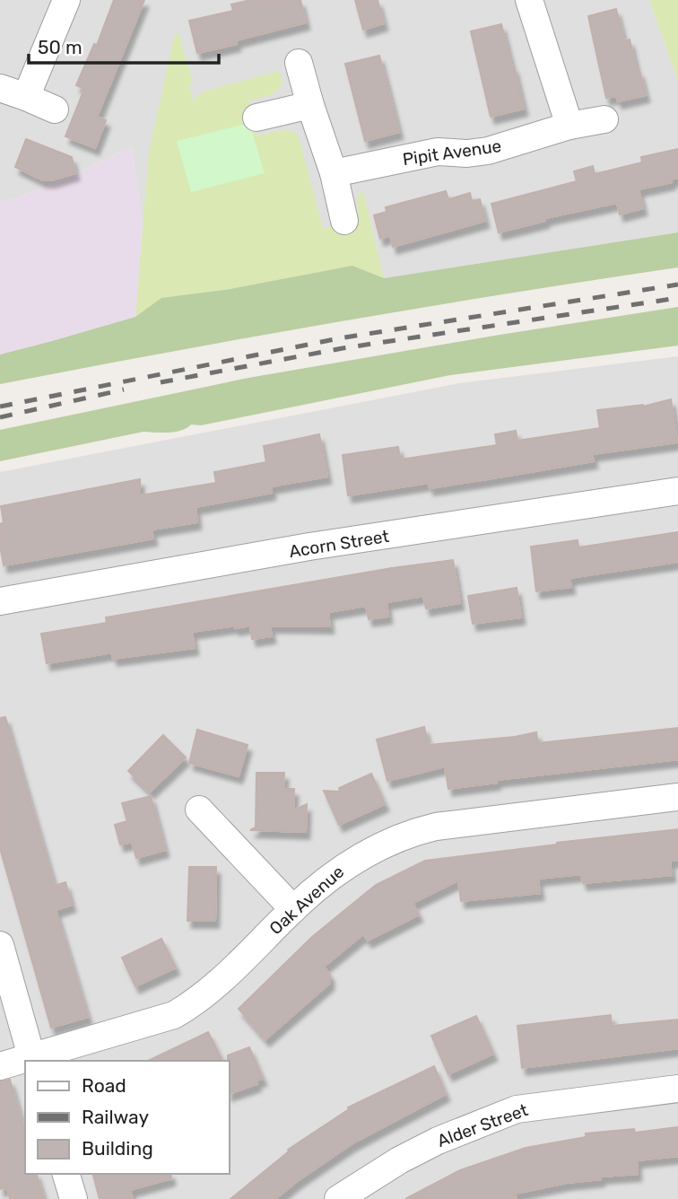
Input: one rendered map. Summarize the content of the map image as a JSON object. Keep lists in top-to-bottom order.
{
  "streets": {
    "street": [
      "Pipit Avenue",
      "Acorn Street",
      "Oak Avenue",
      "Alder Street"
    ]
  },
  "legend": ["Road", "Railway", "Building"],
  "scale_bar": "50 m"
}
